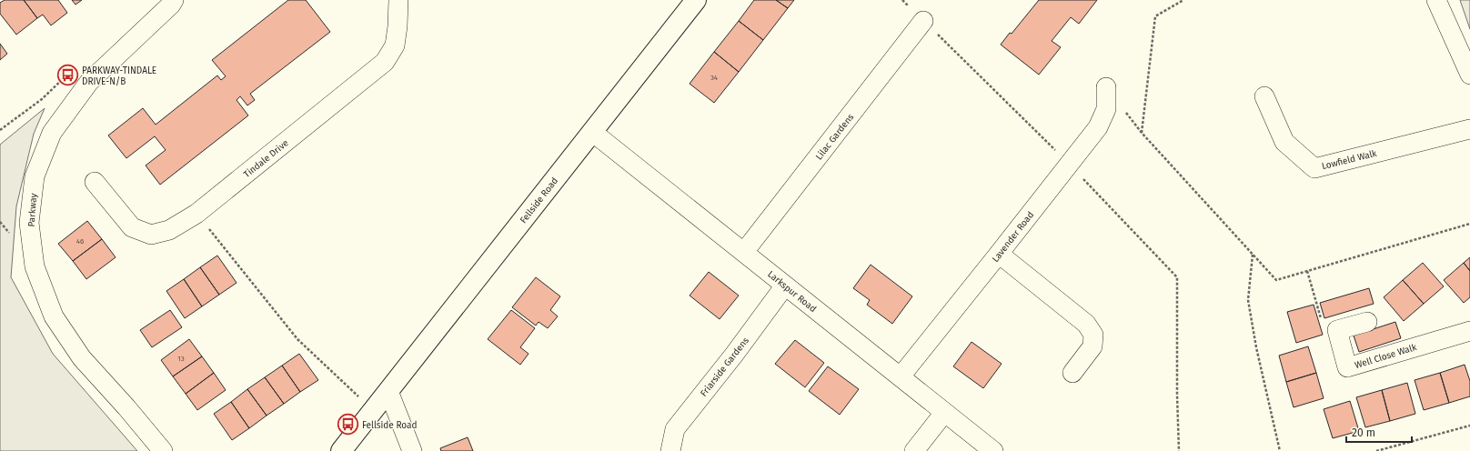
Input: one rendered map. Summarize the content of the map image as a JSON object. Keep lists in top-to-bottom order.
{
  "streets": {
    "street": [
      "Lilac Gardens",
      "Tindale Drive",
      "Lowfield Walk",
      "Fellside Road",
      "Parkway",
      "Lavender Road",
      "Larkspur Road",
      "Well Close Walk",
      "Friarside Gardens"
    ]
  },
  "crossings": [
    ["Lilac Gardens", "Larkspur Road"],
    ["Fellside Road", "Larkspur Road"],
    ["Lavender Road", "Larkspur Road"],
    ["Larkspur Road", "Friarside Gardens"]
  ],
  "places": {
    "bus stop": ["PARKWAY-TINDALE DRIVE-N/B", "Fellside Road"]
  },
  "house_numbers": ["34", "46", "13"],
  "scale_bar": "20 m"
}
